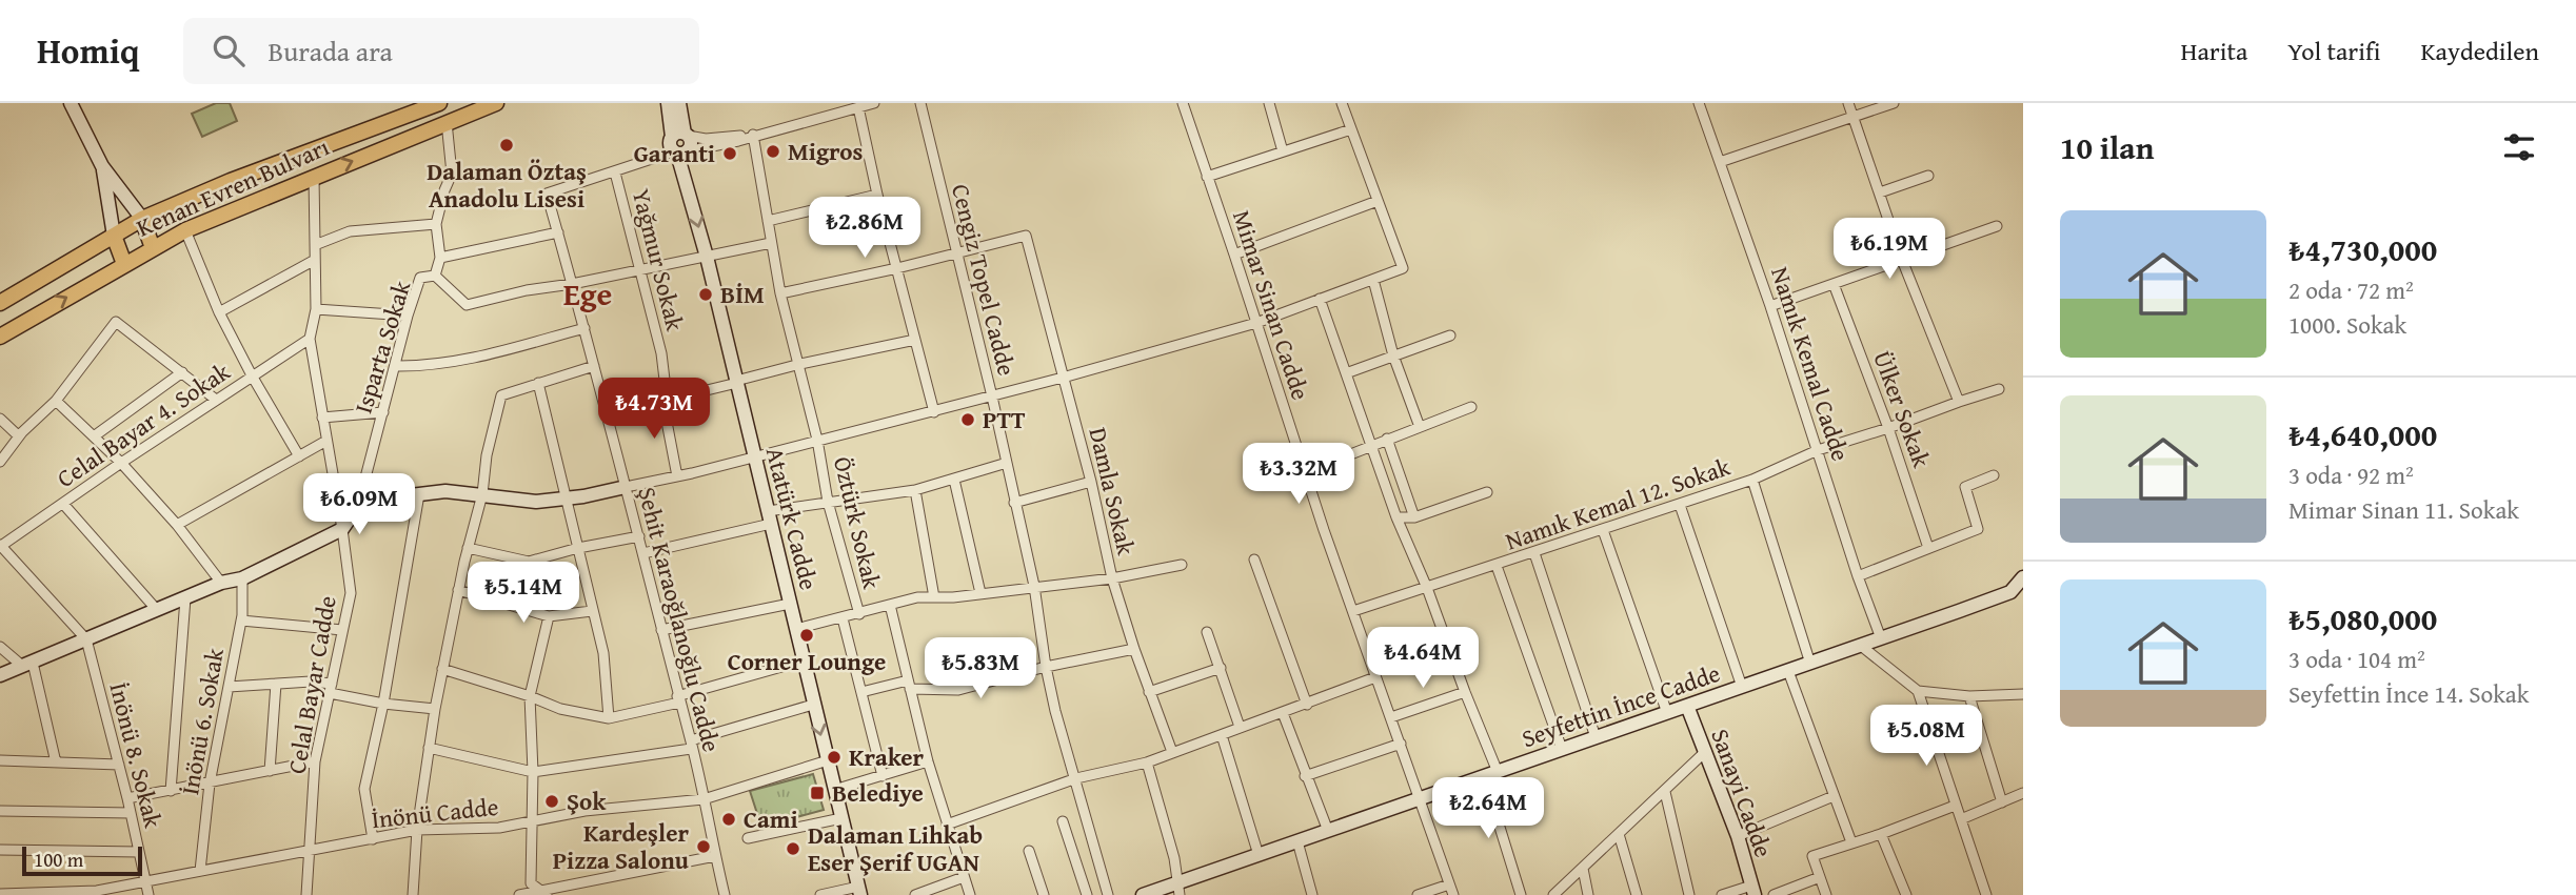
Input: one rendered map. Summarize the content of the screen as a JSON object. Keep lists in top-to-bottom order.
{
  "streets": {
    "main road": [
      "Kenan Evren Bulvarı",
      "Atatürk Cadde",
      "Seyfettin İnce Cadde",
      "Sanayi Cadde"
    ],
    "street": [
      "Yağmur Sokak",
      "Cengiz Topel Cadde",
      "Mimar Sinan Cadde",
      "Isparta Sokak",
      "Namık Kemal Cadde",
      "Ülker Sokak",
      "Celal Bayar 4. Sokak",
      "Damla Sokak",
      "Namık Kemal 12. Sokak",
      "Öztürk Sokak",
      "Şehit Karaoğlanoğlu Cadde",
      "Celal Bayar Cadde",
      "İnönü 6. Sokak",
      "İnönü 8. Sokak",
      "İnönü Cadde"
    ]
  },
  "crossings": [
    ["Kenan Evren Bulvarı", "Isparta Sokak"],
    ["Kenan Evren Bulvarı", "Celal Bayar Cadde"],
    ["Yağmur Sokak", "Şehit Karaoğlanoğlu Cadde"],
    ["Cengiz Topel Cadde", "Damla Sokak"],
    ["Mimar Sinan Cadde", "Namık Kemal 12. Sokak"],
    ["Mimar Sinan Cadde", "Seyfettin İnce Cadde"],
    ["Namık Kemal Cadde", "Namık Kemal 12. Sokak"],
    ["Namık Kemal Cadde", "Seyfettin İnce Cadde"],
    ["Ülker Sokak", "Namık Kemal 12. Sokak"],
    ["Celal Bayar 4. Sokak", "Celal Bayar Cadde"],
    ["Atatürk Cadde", "İnönü Cadde"],
    ["Şehit Karaoğlanoğlu Cadde", "İnönü Cadde"],
    ["Celal Bayar Cadde", "İnönü Cadde"],
    ["Seyfettin İnce Cadde", "Sanayi Cadde"],
    ["İnönü 6. Sokak", "İnönü Cadde"],
    ["İnönü 8. Sokak", "İnönü Cadde"]
  ],
  "districts": ["Ege"],
  "places": {
    "other": [
      "Dalaman Öztaş Anadolu Lisesi",
      "Migros",
      "Garanti",
      "BİM",
      "PTT",
      "Corner Lounge",
      "Kraker",
      "Şok",
      "Cami",
      "Kardeşler Pizza Salonu",
      "Dalaman Lihkab Eser Şerif UGAN"
    ],
    "transit": ["Belediye"]
  },
  "scale_bar": "100 m",
  "page": {
    "header": "Homiq",
    "search": "Burada ara",
    "nav": ["Harita", "Yol tarifi", "Kaydedilen"],
    "heading": "10 ilan",
    "list": [
      {
        "name": "₺4,730,000",
        "note": "2 oda · 72 m² · 1000. Sokak"
      },
      {
        "name": "₺4,640,000",
        "note": "3 oda · 92 m² · Mimar Sinan 11. Sokak"
      },
      {
        "name": "₺5,080,000",
        "note": "3 oda · 104 m² · Seyfettin İnce 14. Sokak"
      }
    ],
    "price": [
      "₺2.86M",
      "₺6.19M",
      "₺4.73M",
      "₺3.32M",
      "₺6.09M",
      "₺5.14M",
      "₺4.64M",
      "₺5.83M",
      "₺5.08M",
      "₺2.64M"
    ],
    "scale": "100 m"
  }
}
